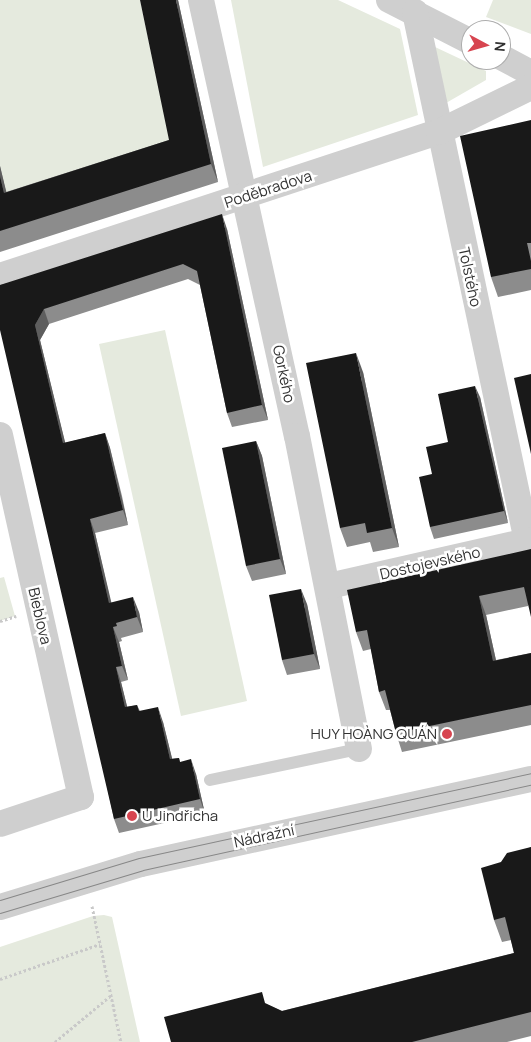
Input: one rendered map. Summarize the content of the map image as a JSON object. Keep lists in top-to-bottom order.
{
  "streets": {
    "street": [
      "Poděbradova",
      "Tolstého",
      "Gorkého",
      "Dostojevského",
      "Bieblova",
      "Nádražní"
    ]
  },
  "crossings": [
    ["Poděbradova", "Tolstého"],
    ["Poděbradova", "Gorkého"],
    ["Tolstého", "Dostojevského"],
    ["Gorkého", "Dostojevského"]
  ],
  "places": ["HUY HOÀNG QUÁN", "U Jindřicha"],
  "north": "right"
}
